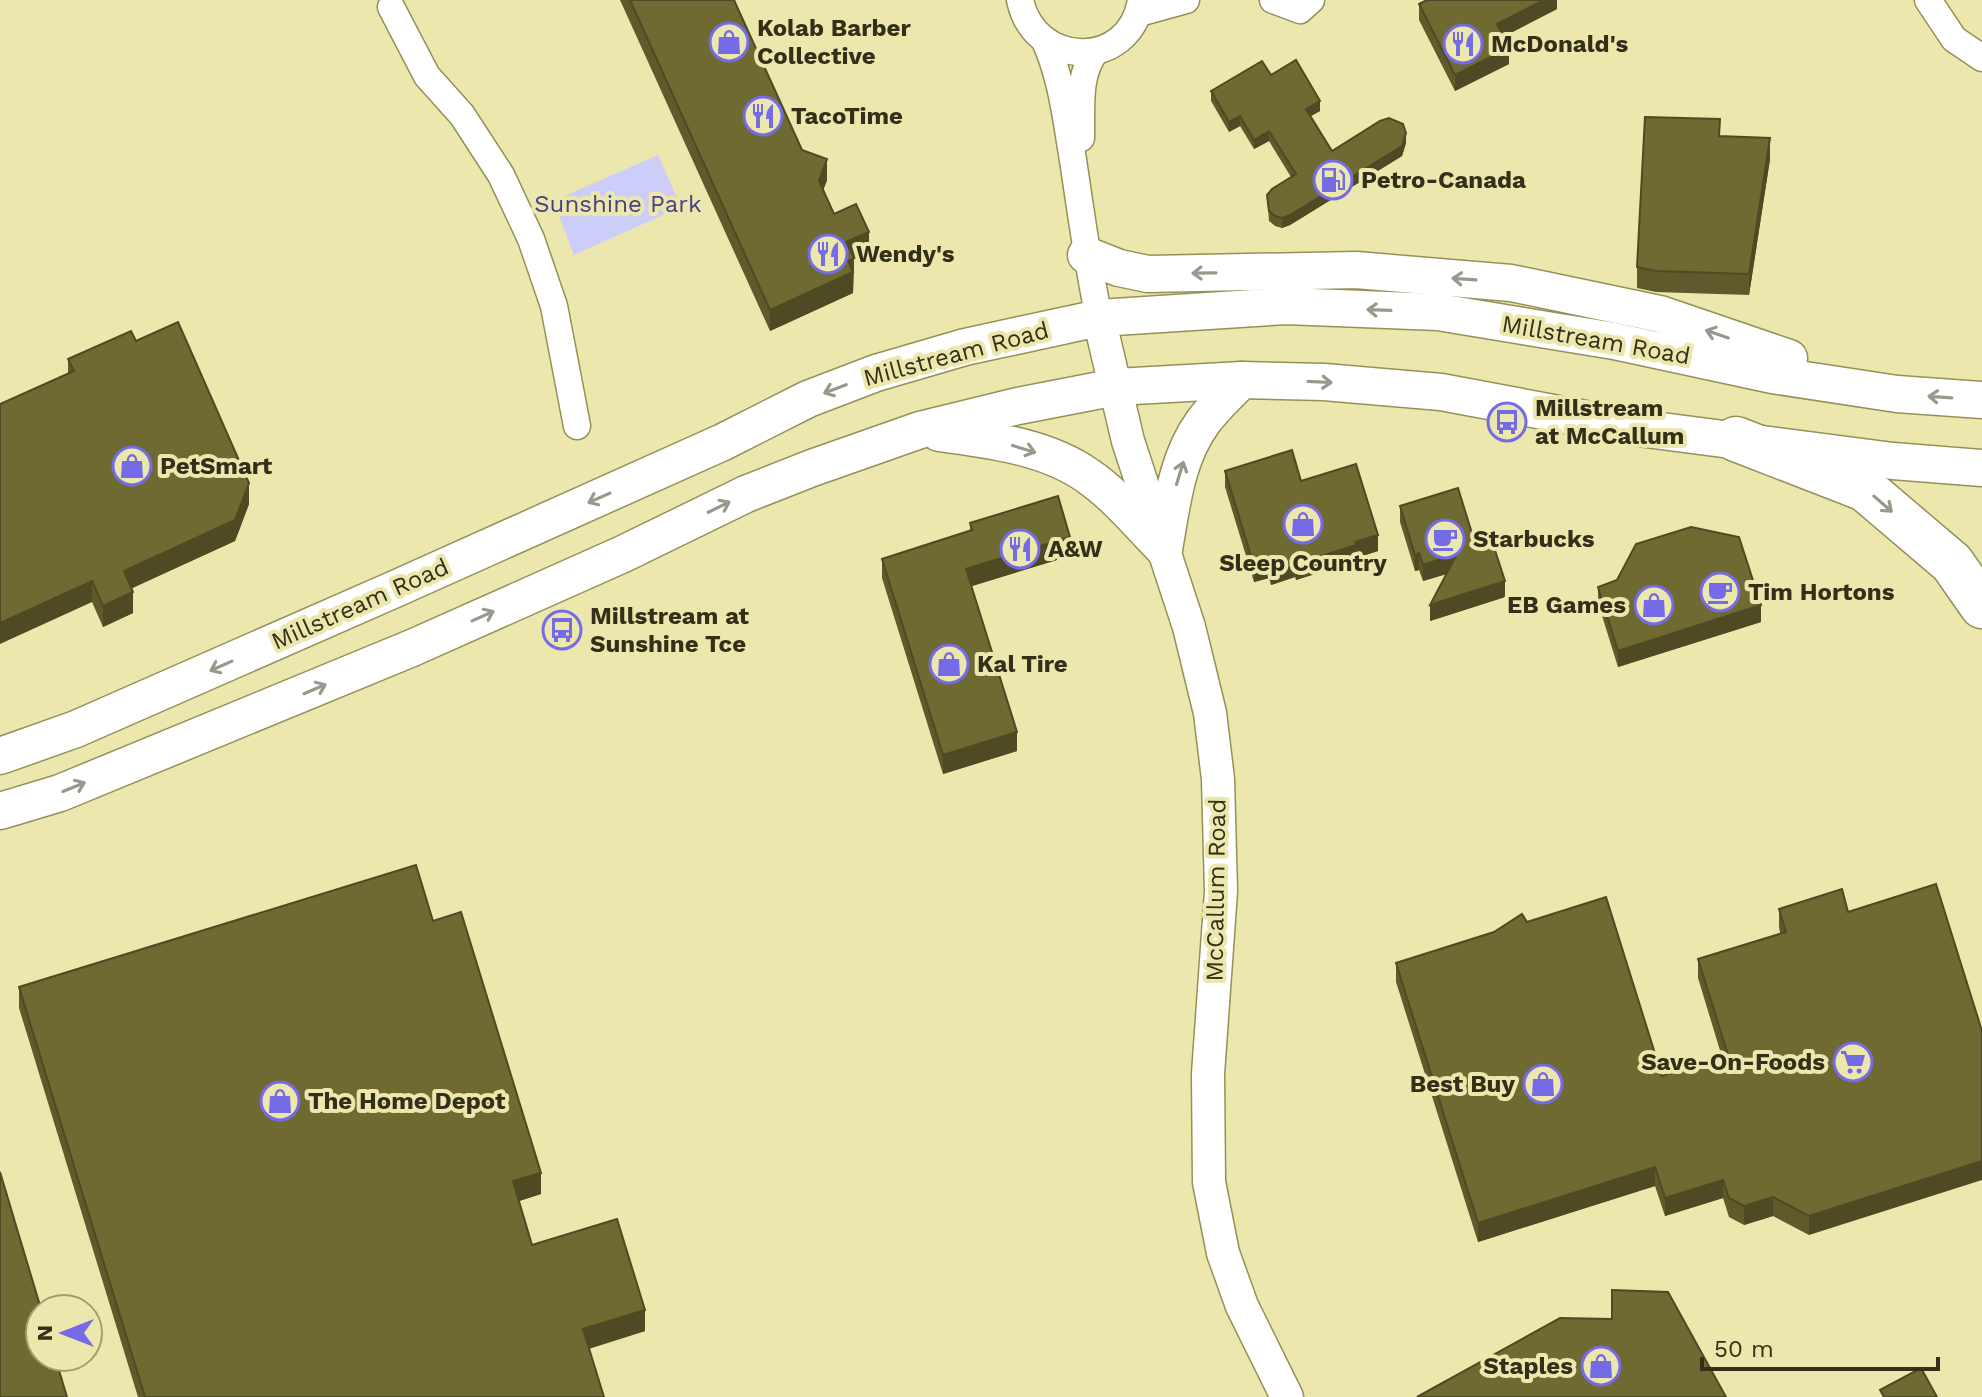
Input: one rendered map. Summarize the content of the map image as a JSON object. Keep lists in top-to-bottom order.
{
  "streets": {
    "main road": ["Millstream Road"],
    "street": ["McCallum Road"]
  },
  "crossings": [
    ["Millstream Road", "McCallum Road"]
  ],
  "parks": ["Sunshine Park"],
  "places": {
    "shop": [
      "Kolab Barber Collective",
      "PetSmart",
      "Sleep Country",
      "EB Games",
      "Kal Tire",
      "Best Buy",
      "The Home Depot",
      "Staples"
    ],
    "restaurant": [
      "McDonald's",
      "TacoTime",
      "Wendy's",
      "A&W"
    ],
    "fuel station": ["Petro-Canada"],
    "bus stop": ["Millstream at McCallum", "Millstream at Sunshine Tce"],
    "cafe": ["Starbucks", "Tim Hortons"],
    "supermarket": ["Save-On-Foods"]
  },
  "scale_bar": "50 m",
  "north": "left"
}
